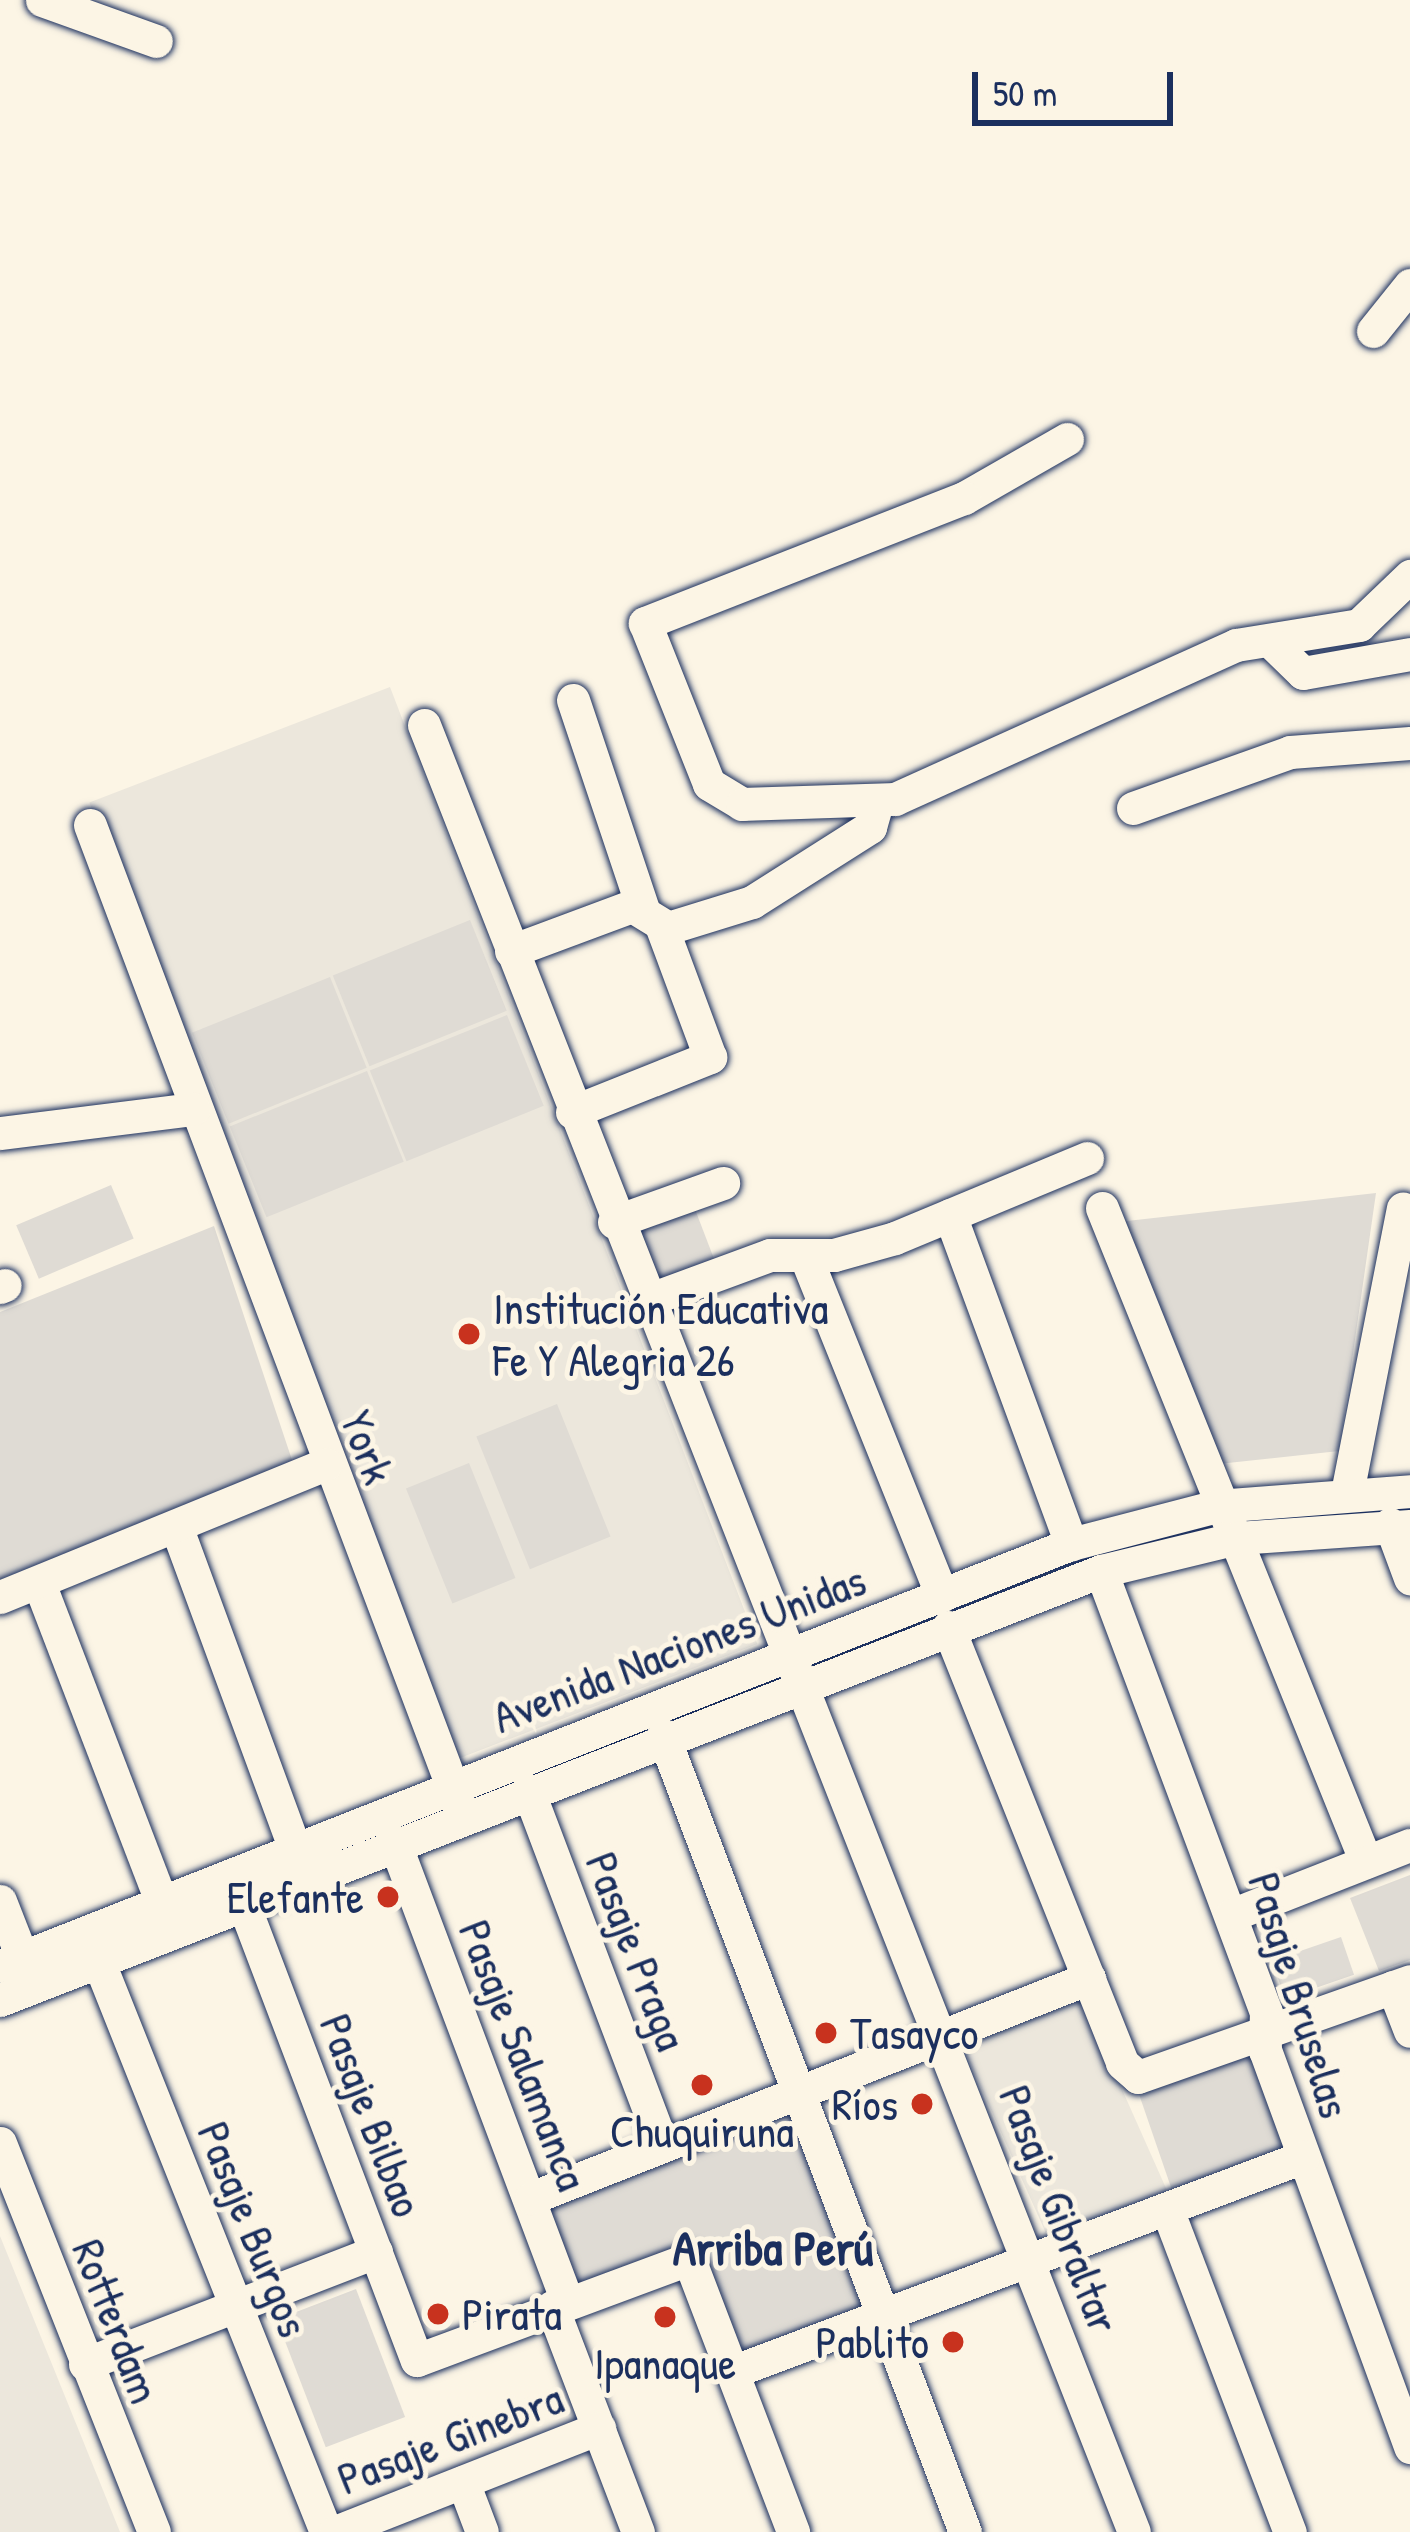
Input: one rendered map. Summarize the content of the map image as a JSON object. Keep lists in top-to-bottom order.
{
  "streets": {
    "street": [
      "York",
      "Avenida Naciones Unidas",
      "Pasaje Praga",
      "Pasaje Bruselas",
      "Pasaje Salamanca",
      "Pasaje Bilbao",
      "Pasaje Gibraltar",
      "Pasaje Burgos",
      "Rotterdam",
      "Pasaje Ginebra"
    ]
  },
  "crossings": [
    ["York", "Avenida Naciones Unidas"],
    ["Avenida Naciones Unidas", "Pasaje Praga"],
    ["Avenida Naciones Unidas", "Pasaje Bruselas"],
    ["Avenida Naciones Unidas", "Pasaje Salamanca"],
    ["Avenida Naciones Unidas", "Pasaje Bilbao"],
    ["Avenida Naciones Unidas", "Pasaje Gibraltar"],
    ["Avenida Naciones Unidas", "Pasaje Burgos"],
    ["Pasaje Salamanca", "Pasaje Bilbao"],
    ["Pasaje Salamanca", "Pasaje Ginebra"],
    ["Pasaje Burgos", "Pasaje Ginebra"]
  ],
  "districts": ["Arriba Perú"],
  "places": [
    "Institución Educativa Fe Y Alegria 26",
    "Elefante",
    "Tasayco",
    "Chuquiruna",
    "Ríos",
    "Pirata",
    "Ipanaque",
    "Pablito"
  ],
  "scale_bar": "50 m"
}
